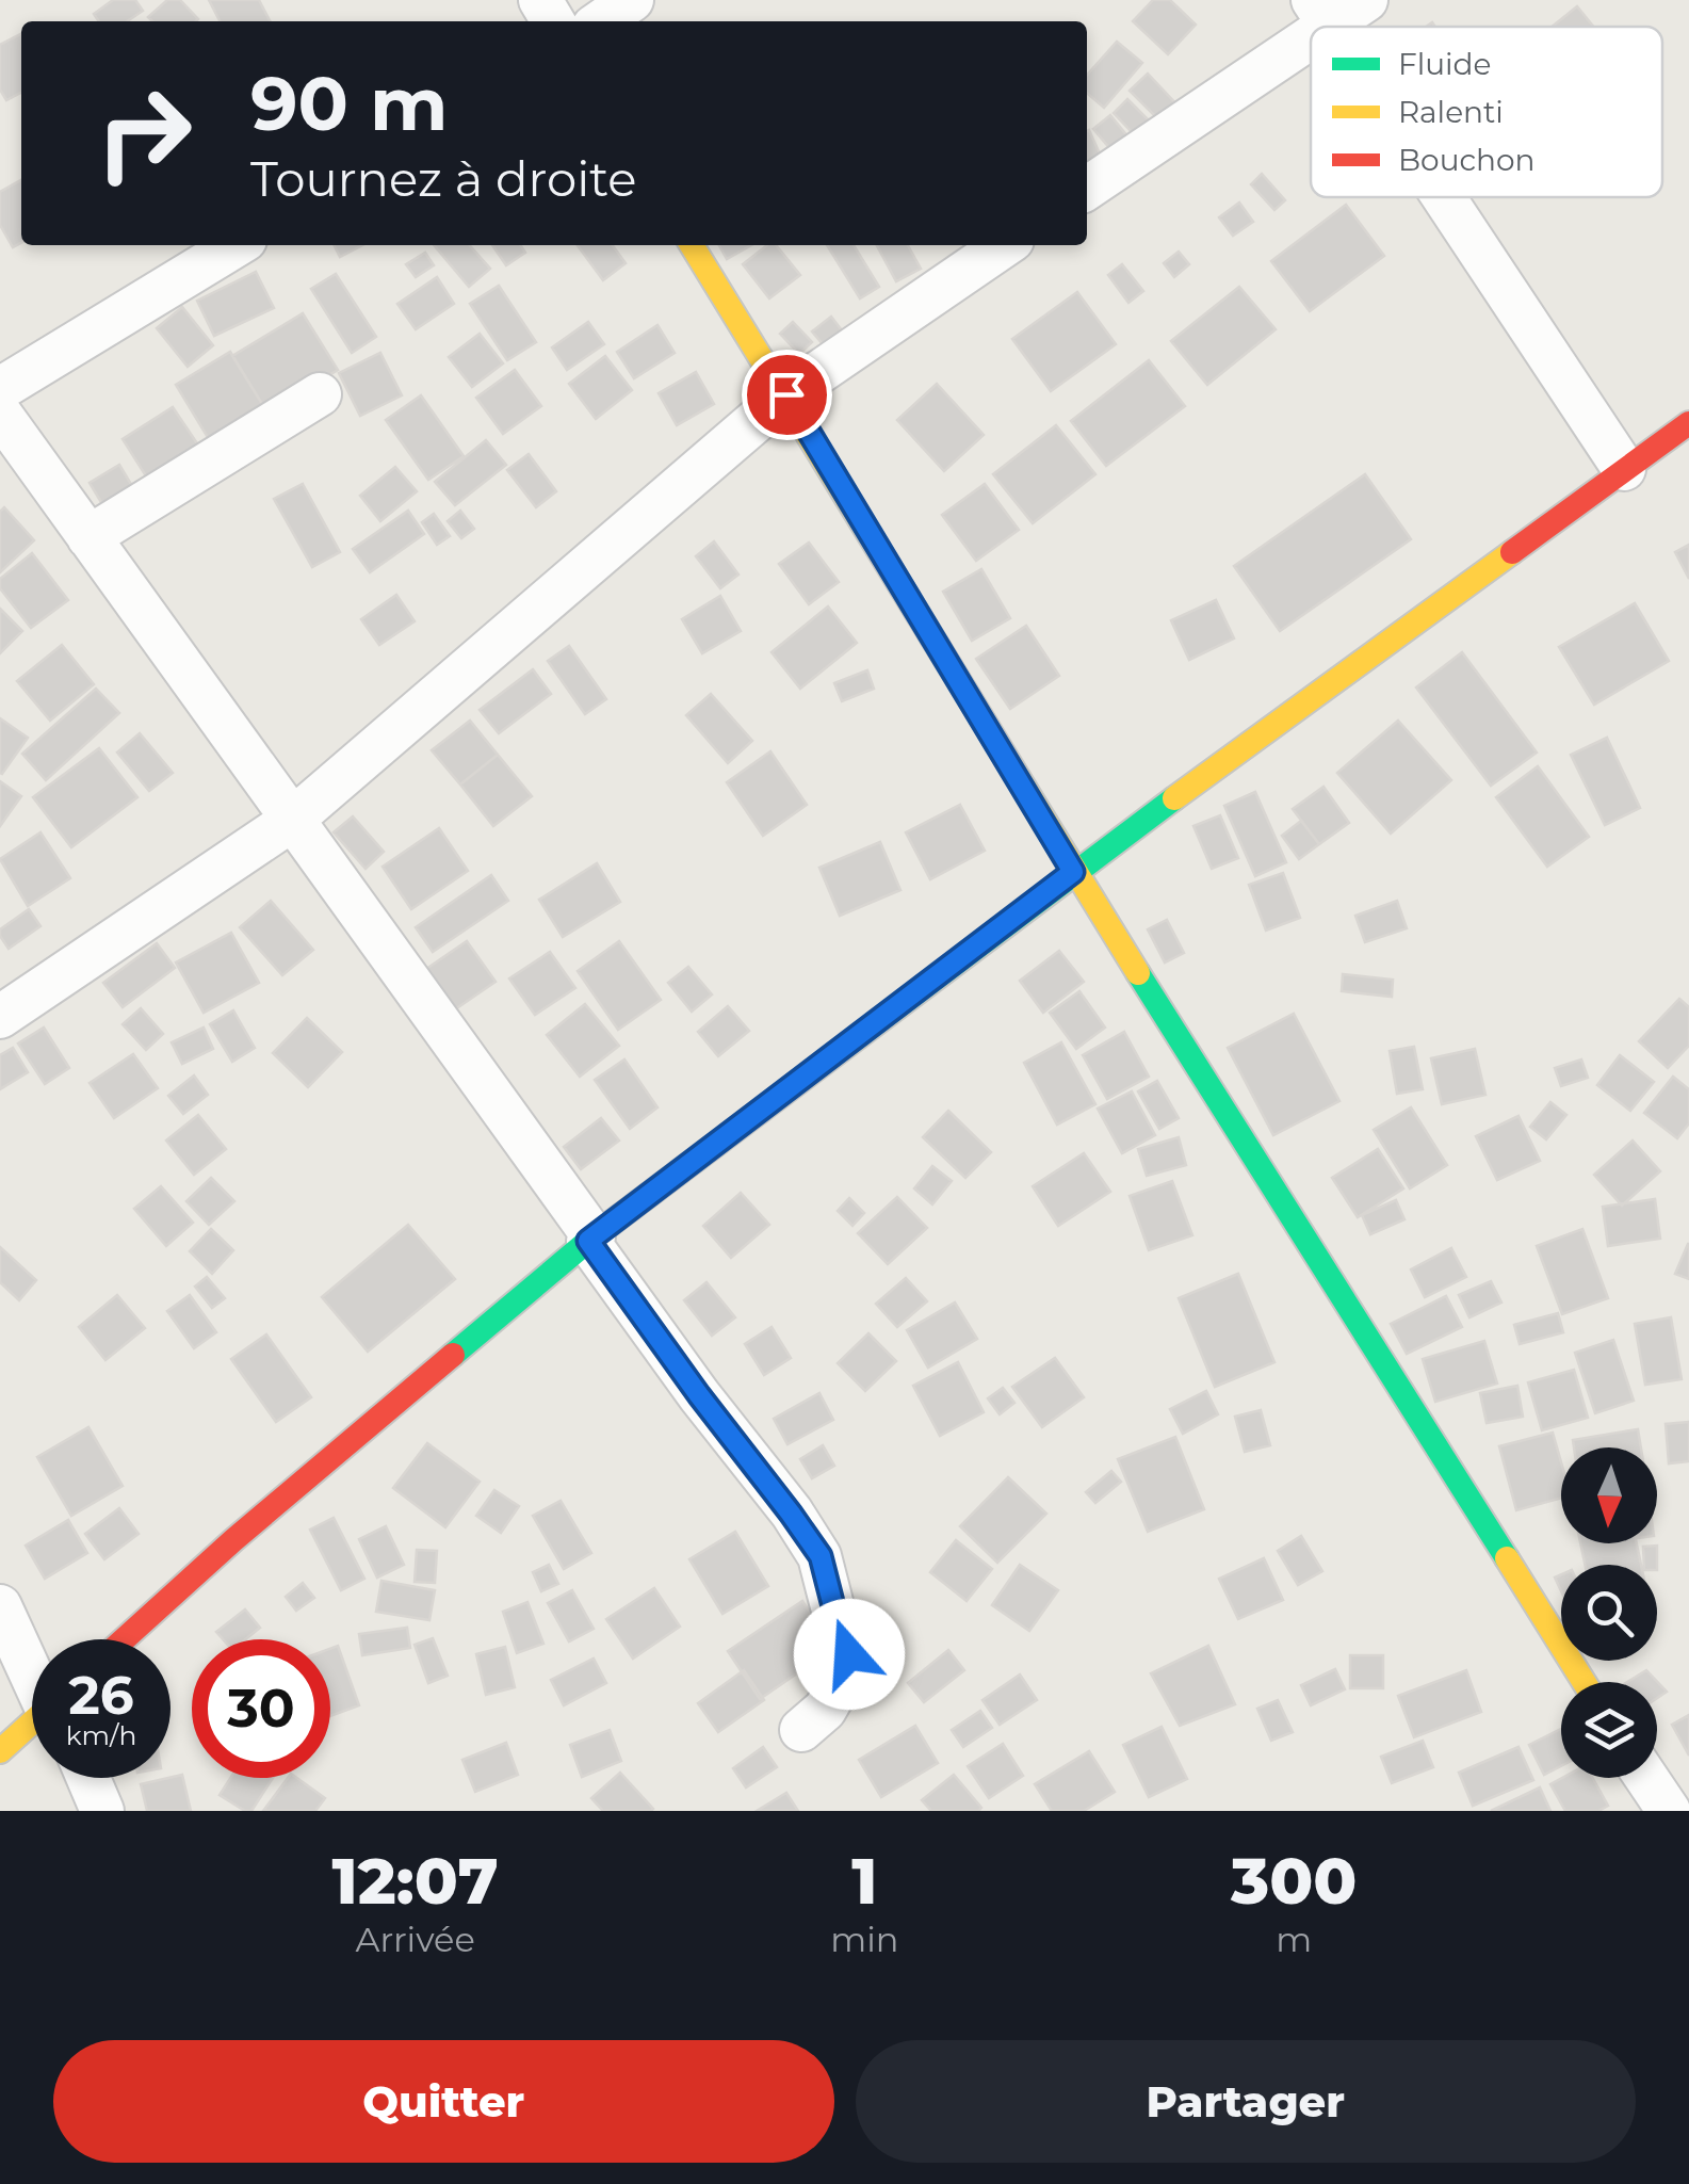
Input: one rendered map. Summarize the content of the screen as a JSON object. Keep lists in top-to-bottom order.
{
  "legend": ["Fluide", "Ralenti", "Bouchon"],
  "north": "bottom",
  "page": {
    "turn": ["90 m", "Tournez à droite"],
    "speed": "26 km/h",
    "limit": "30",
    "eta": [
      "12:07",
      "Arrivée",
      "1",
      "min",
      "300",
      "m"
    ],
    "buttons": ["Quitter", "Partager"]
  }
}
